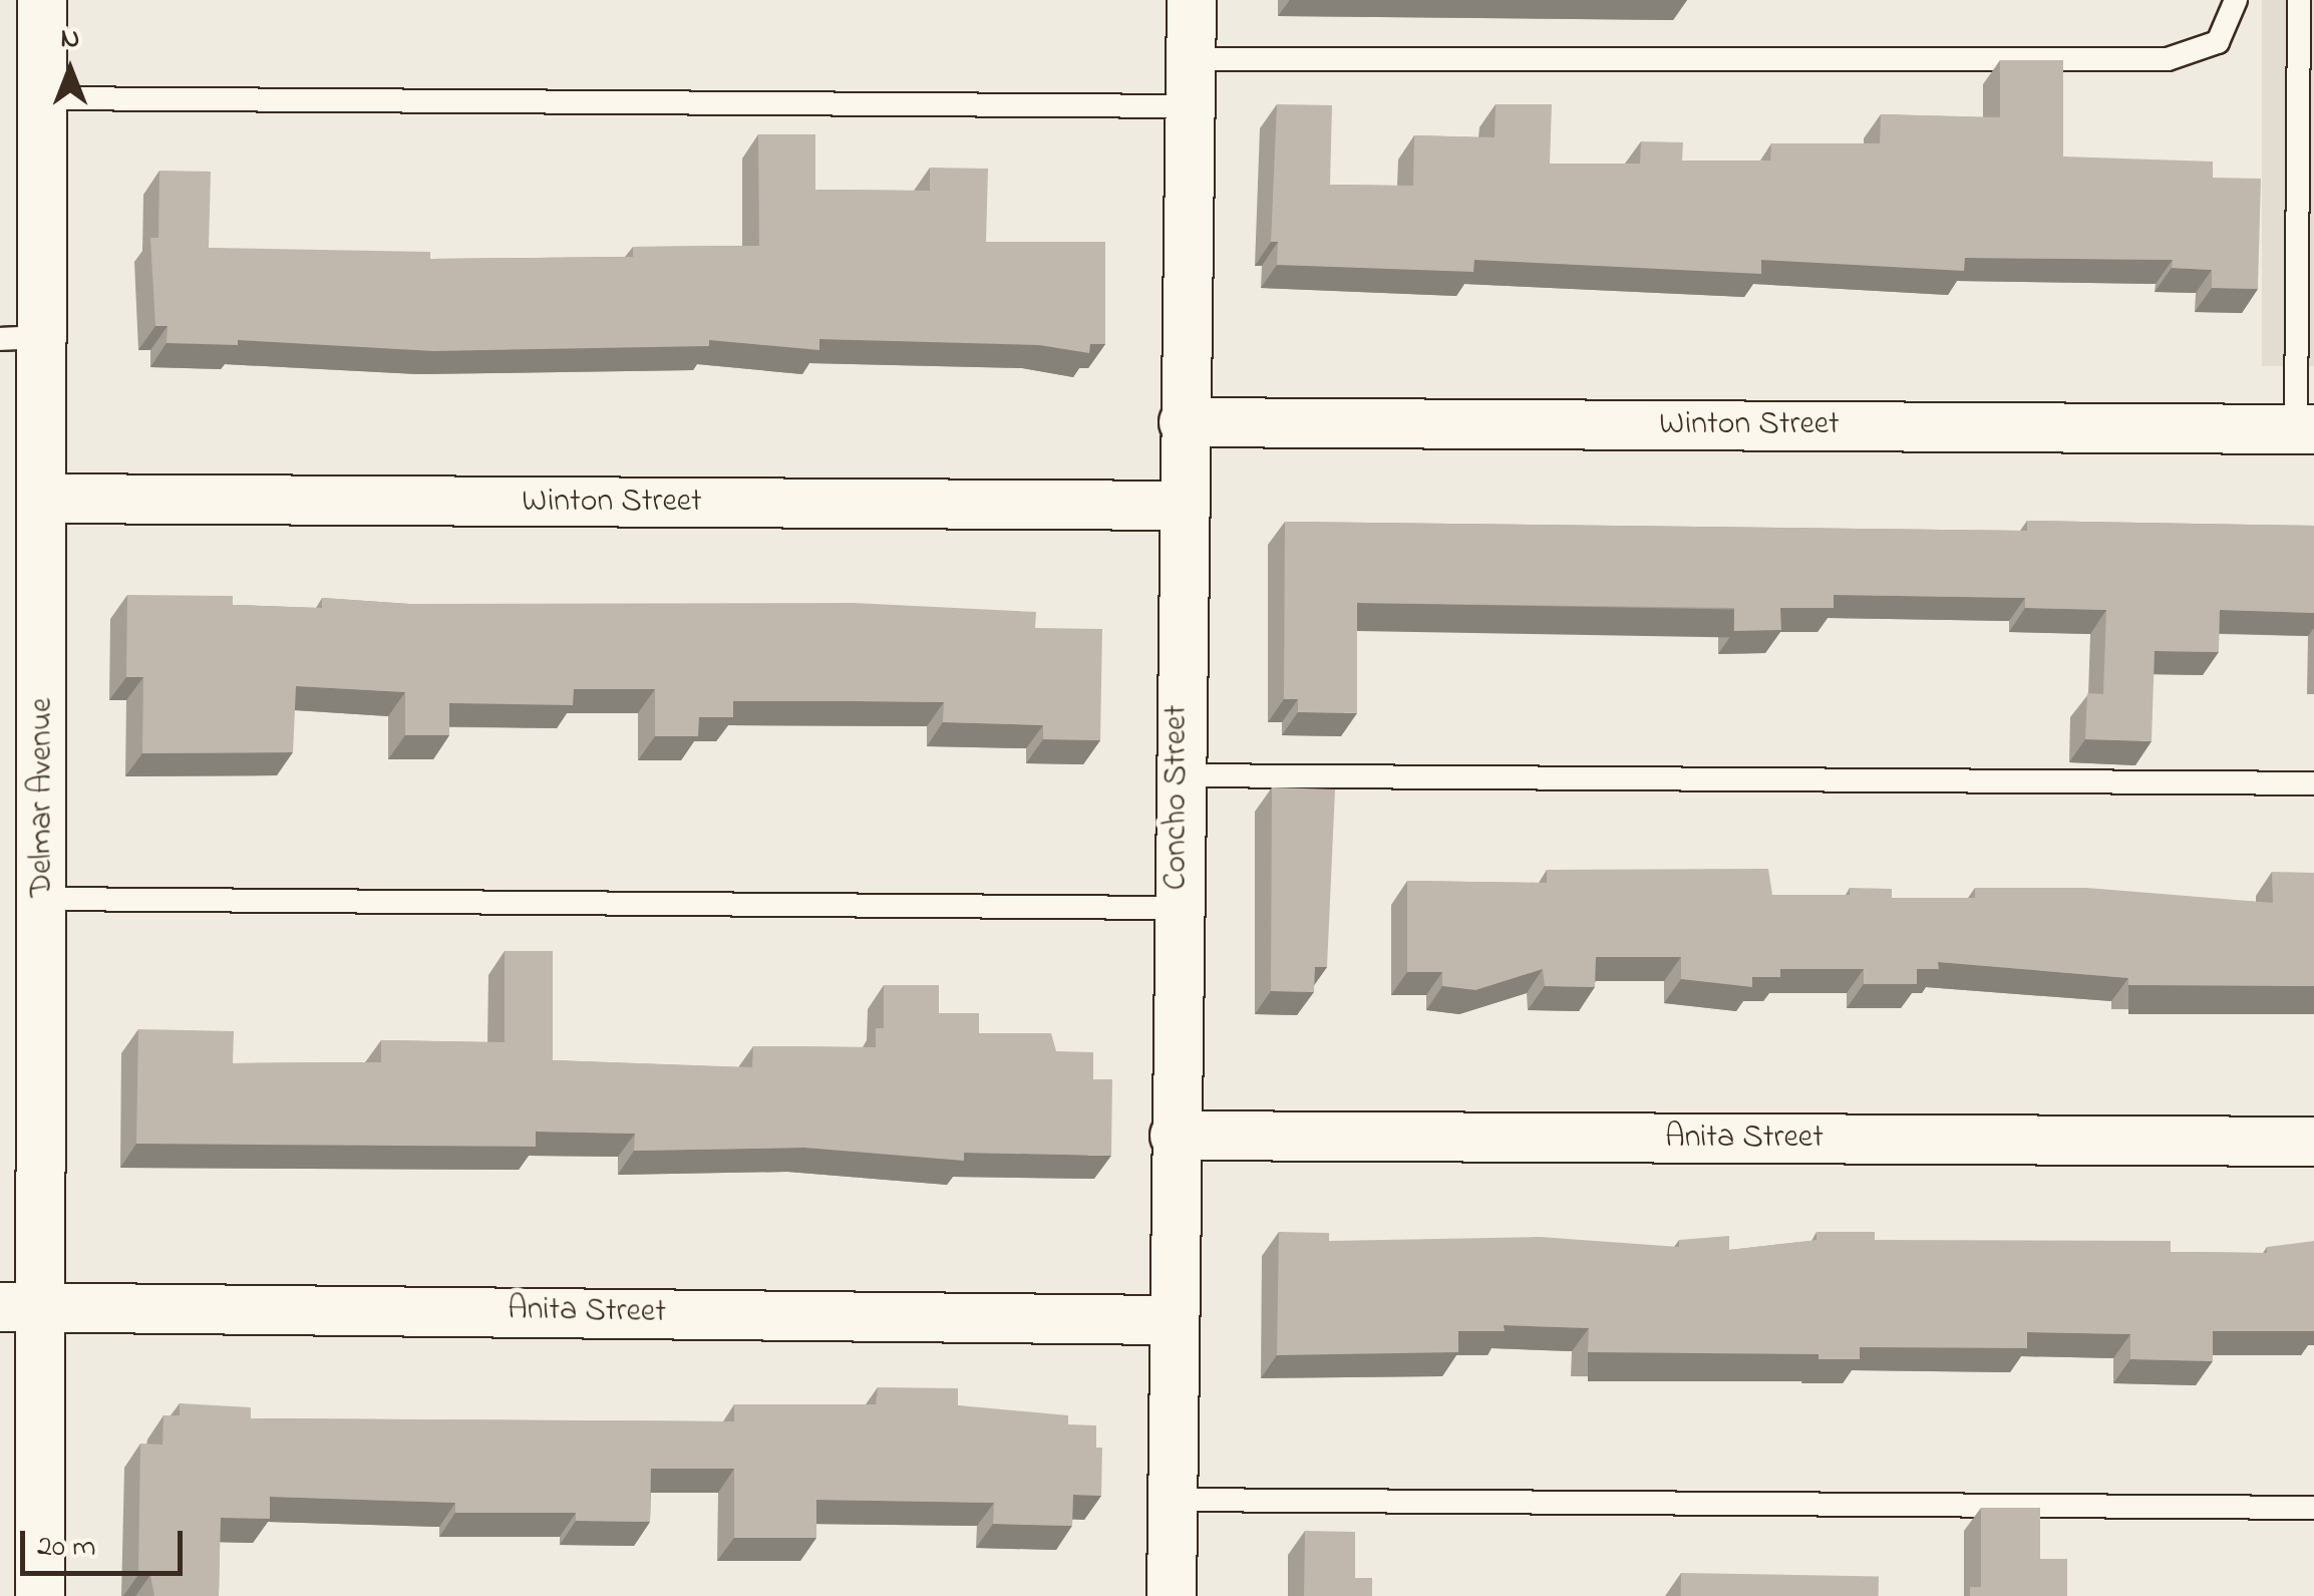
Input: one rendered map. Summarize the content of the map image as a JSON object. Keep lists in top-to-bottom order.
{
  "streets": {
    "street": [
      "Winton Street",
      "Delmar Avenue",
      "Concho Street",
      "Anita Street"
    ]
  },
  "crossings": [
    ["Winton Street", "Delmar Avenue"],
    ["Winton Street", "Concho Street"],
    ["Delmar Avenue", "Anita Street"],
    ["Concho Street", "Anita Street"]
  ],
  "scale_bar": "20 m",
  "north": "top"
}
